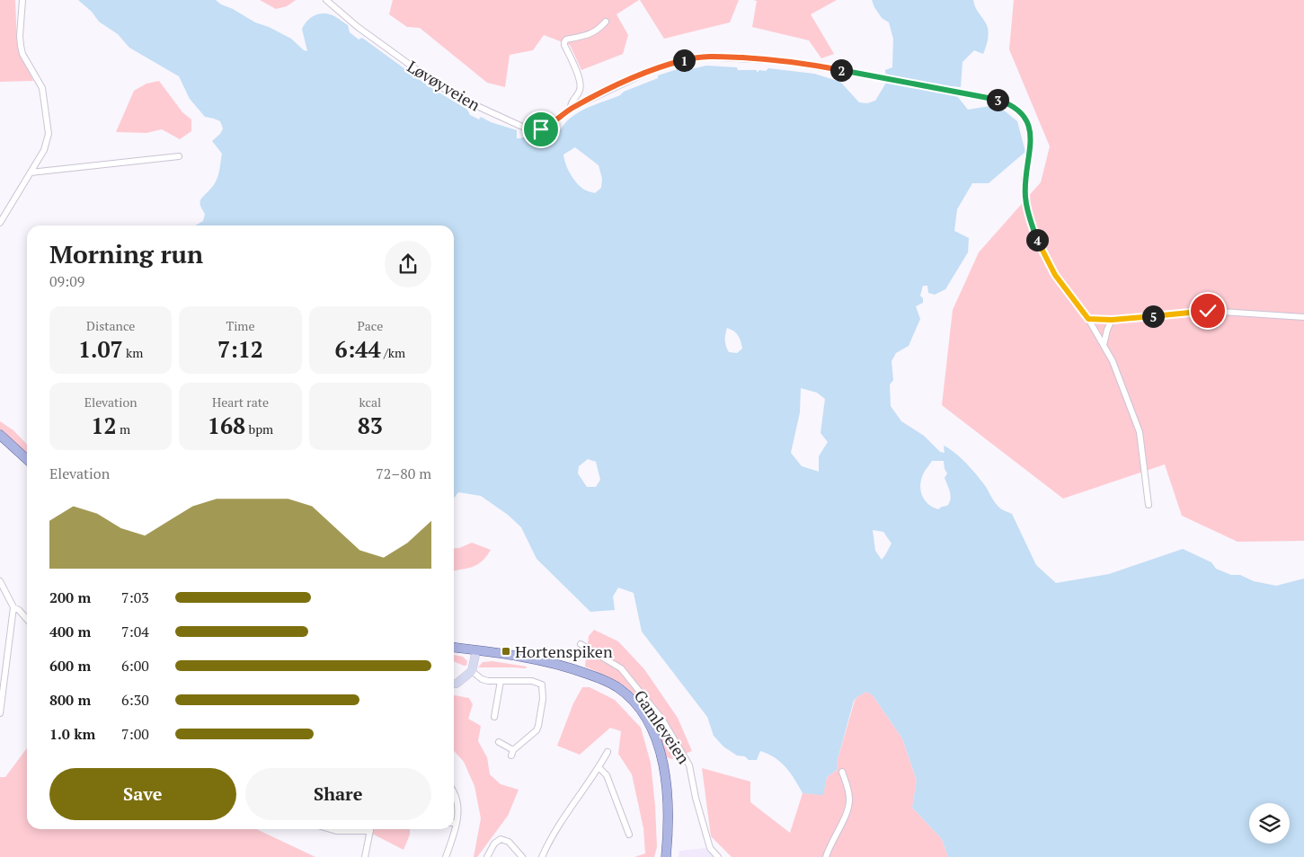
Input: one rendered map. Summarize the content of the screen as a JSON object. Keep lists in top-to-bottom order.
{
  "streets": {
    "street": ["Løvøyveien", "Gamleveien"]
  },
  "places": {
    "transit": ["Hortenspiken"]
  },
  "page": {
    "pins": [
      "1",
      "2",
      "3",
      "4",
      "5"
    ],
    "heading": ["Morning run", "09:09"],
    "stats": [
      ["Distance", "1.07 km"],
      ["Time", "7:12"],
      ["Pace", "6:44 /km"],
      ["Elevation", "12 m"],
      ["Heart rate", "168 bpm"],
      ["kcal", "83"]
    ],
    "chart": ["Elevation", "72–80 m"],
    "list": [
      {
        "name": "200 m",
        "note": "7:03"
      },
      {
        "name": "400 m",
        "note": "7:04"
      },
      {
        "name": "600 m",
        "note": "6:00"
      },
      {
        "name": "800 m",
        "note": "6:30"
      },
      {
        "name": "1.0 km",
        "note": "7:00"
      }
    ],
    "buttons": ["Save", "Share"]
  }
}
